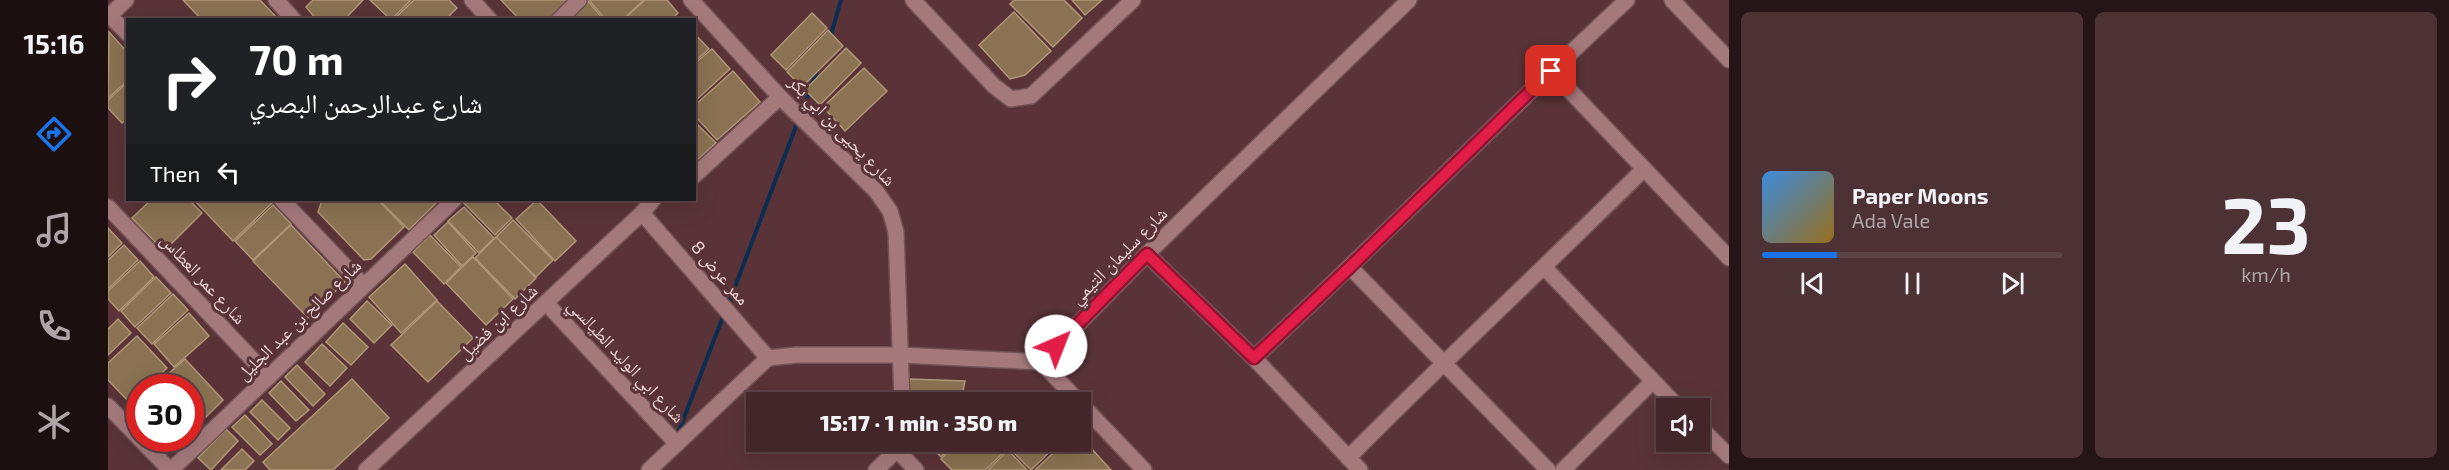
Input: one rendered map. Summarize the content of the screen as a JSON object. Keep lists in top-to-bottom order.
{
  "streets": {
    "street": [
      "شارع يحيى بن ابي بكر",
      "شارع سليمان التيمي",
      "ممر عرض 8",
      "شارع عمر العطاس",
      "شارع صالح بن عبد الجليل",
      "شارع ابن فضيل",
      "شارع ابي الوليد الطيالسي"
    ]
  },
  "crossings": [
    ["ممر عرض 8", "شارع ابن فضيل"],
    ["شارع عمر العطاس", "شارع صالح بن عبد الجليل"],
    ["شارع ابن فضيل", "شارع ابي الوليد الطيالسي"]
  ],
  "page": {
    "tabs": "15:16",
    "tile": ["23", "km/h"],
    "turn": ["70 m", "شارع عبدالرحمن البصري"],
    "then": "Then",
    "song": ["Paper Moons", "Ada Vale"],
    "limit": "30",
    "trip": "15:17 · 1 min · 350 m"
  }
}
